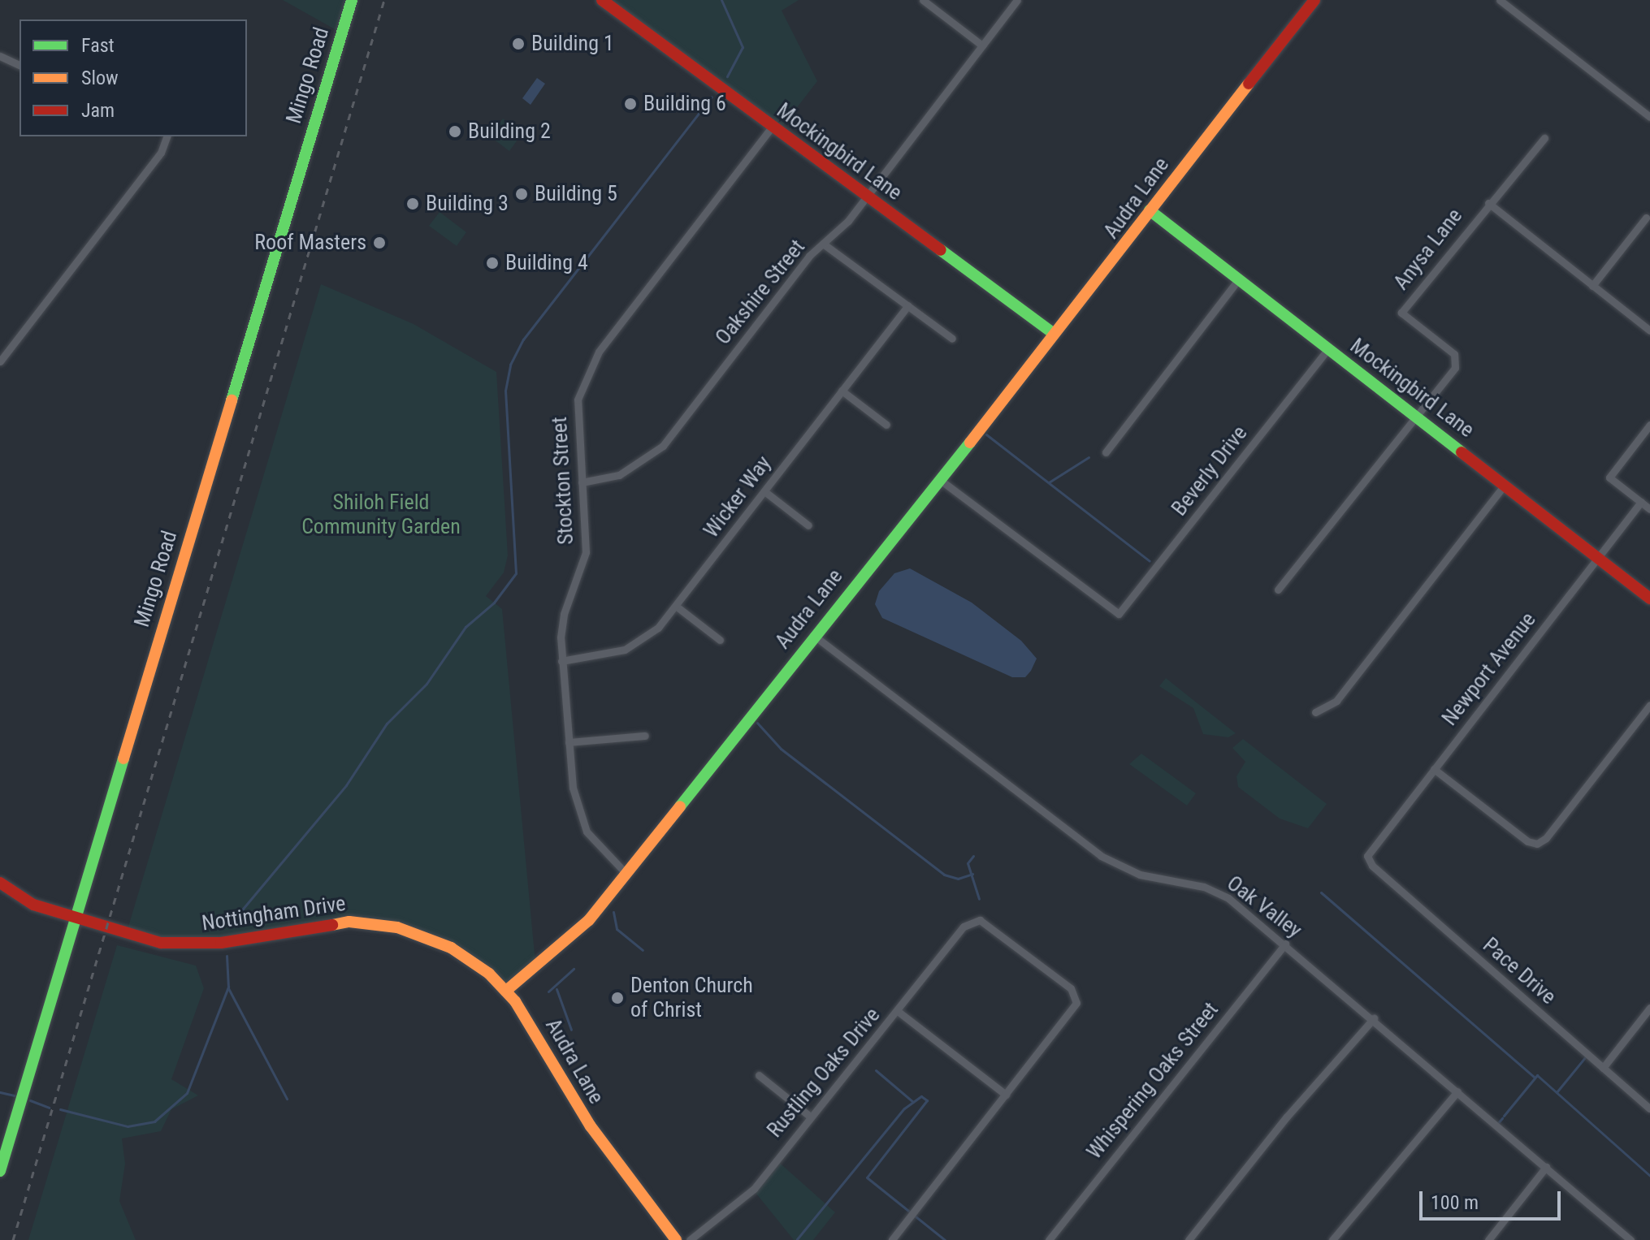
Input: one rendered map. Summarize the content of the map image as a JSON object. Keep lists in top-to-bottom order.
{
  "streets": {
    "street": [
      "Mingo Road",
      "Mockingbird Lane",
      "Audra Lane",
      "Anysa Lane",
      "Oakshire Street",
      "Beverly Drive",
      "Stockton Street",
      "Wicker Way",
      "Newport Avenue",
      "Oak Valley",
      "Nottingham Drive",
      "Pace Drive",
      "Rustling Oaks Drive",
      "Whispering Oaks Street"
    ]
  },
  "crossings": [
    ["Mingo Road", "Nottingham Drive"],
    ["Mockingbird Lane", "Audra Lane"],
    ["Mockingbird Lane", "Anysa Lane"],
    ["Mockingbird Lane", "Oakshire Street"],
    ["Mockingbird Lane", "Beverly Drive"],
    ["Mockingbird Lane", "Stockton Street"],
    ["Mockingbird Lane", "Newport Avenue"],
    ["Audra Lane", "Beverly Drive"],
    ["Audra Lane", "Stockton Street"],
    ["Audra Lane", "Oak Valley"],
    ["Audra Lane", "Nottingham Drive"],
    ["Oakshire Street", "Stockton Street"],
    ["Stockton Street", "Wicker Way"],
    ["Newport Avenue", "Pace Drive"],
    ["Oak Valley", "Whispering Oaks Street"]
  ],
  "parks": ["Shiloh Field Community Garden"],
  "places": [
    "Building 1",
    "Building 6",
    "Building 2",
    "Building 5",
    "Building 3",
    "Roof Masters",
    "Building 4",
    "Denton Church of Christ"
  ],
  "legend": ["Fast", "Slow", "Jam"],
  "scale_bar": "100 m"
}
